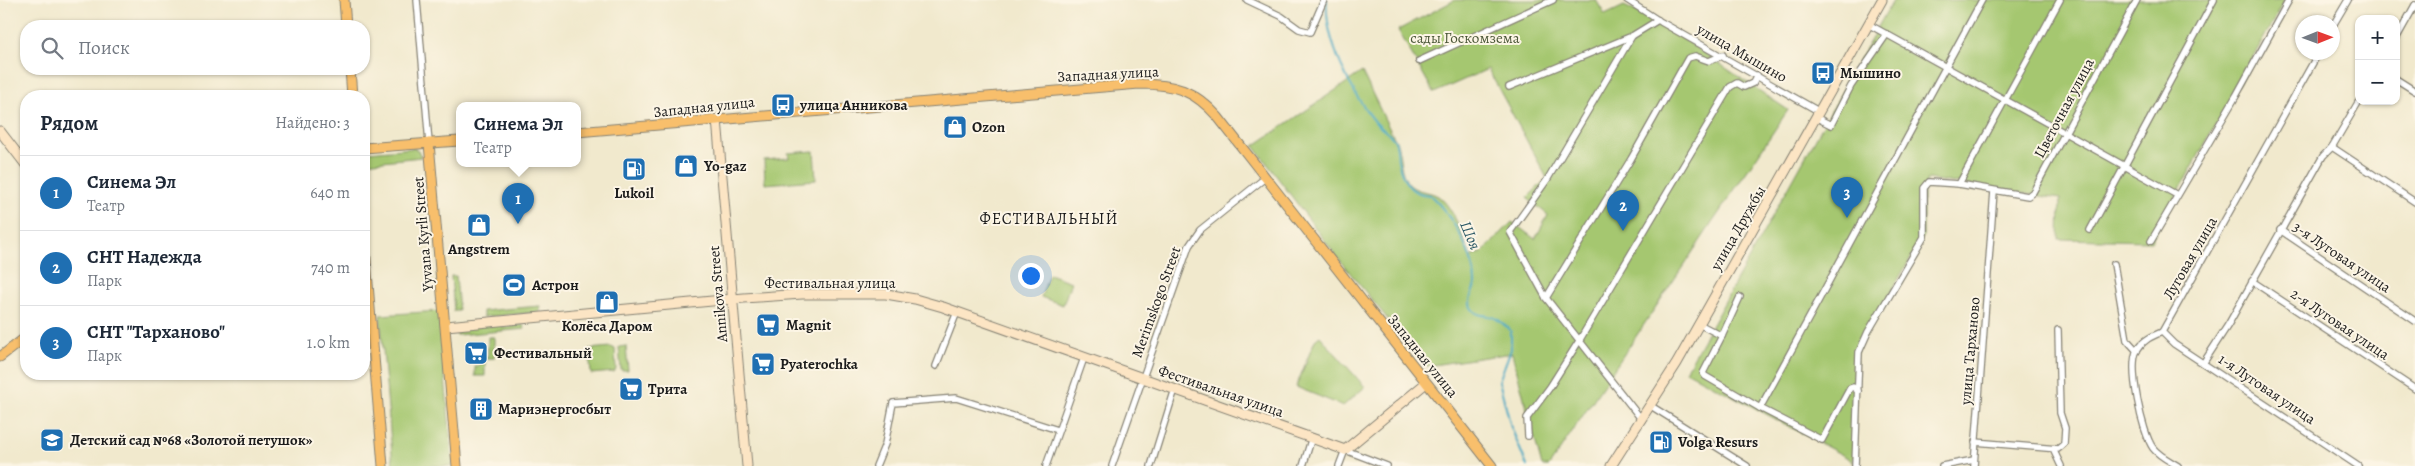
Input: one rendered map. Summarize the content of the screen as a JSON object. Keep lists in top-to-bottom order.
{
  "streets": {
    "main road": ["Западная улица", "Yyvana Kyrli Street"],
    "street": [
      "улица Мышино",
      "Цветочная улица",
      "улица Дружбы",
      "3-я Луговая улица",
      "Луговая улица",
      "Фестивальная улица",
      "Annikova Street",
      "Merimskogo Street",
      "2-я Луговая улица",
      "улица Тарханово",
      "1-я Луговая улица"
    ]
  },
  "crossings": [
    ["улица Мышино", "улица Дружбы"],
    ["Западная улица", "Annikova Street"],
    ["Западная улица", "Merimskogo Street"],
    ["Цветочная улица", "улица Тарханово"],
    ["Yyvana Kyrli Street", "Фестивальная улица"],
    ["Луговая улица", "1-я Луговая улица"],
    ["Фестивальная улица", "Annikova Street"],
    ["Фестивальная улица", "Merimskogo Street"]
  ],
  "districts": ["ФЕСТИВАЛЬНЫЙ"],
  "water": ["Шоя"],
  "parks": ["сады Госкомзема"],
  "places": {
    "bus stop": ["Мышино", "улица Анникова"],
    "shop": [
      "Ozon",
      "Yo-gaz",
      "Angstrem",
      "Колёса Даром"
    ],
    "fuel station": ["Lukoil", "Volga Resurs"],
    "sports": ["Астрон"],
    "supermarket": [
      "Magnit",
      "Фестивальный",
      "Pyaterochka",
      "Трита"
    ],
    "building": ["Мариэнергосбыт"],
    "school or university": ["Детский сад №68 «Золотой петушок»"]
  },
  "north": "right",
  "page": {
    "map_buttons": ["+", "−"],
    "search": "Поиск",
    "heading": ["Рядом", "Найдено: 3"],
    "popup": ["Синема Эл", "Театр"],
    "list": [
      {
        "mark": "1",
        "name": "Синема Эл",
        "note": "Театр",
        "value": "640 m"
      },
      {
        "mark": "2",
        "name": "СНТ Надежда",
        "note": "Парк",
        "value": "740 m"
      },
      {
        "mark": "3",
        "name": "СНТ \"Тарханово\"",
        "note": "Парк",
        "value": "1.0 km"
      }
    ],
    "pins": ["3", "1", "2"]
  }
}
